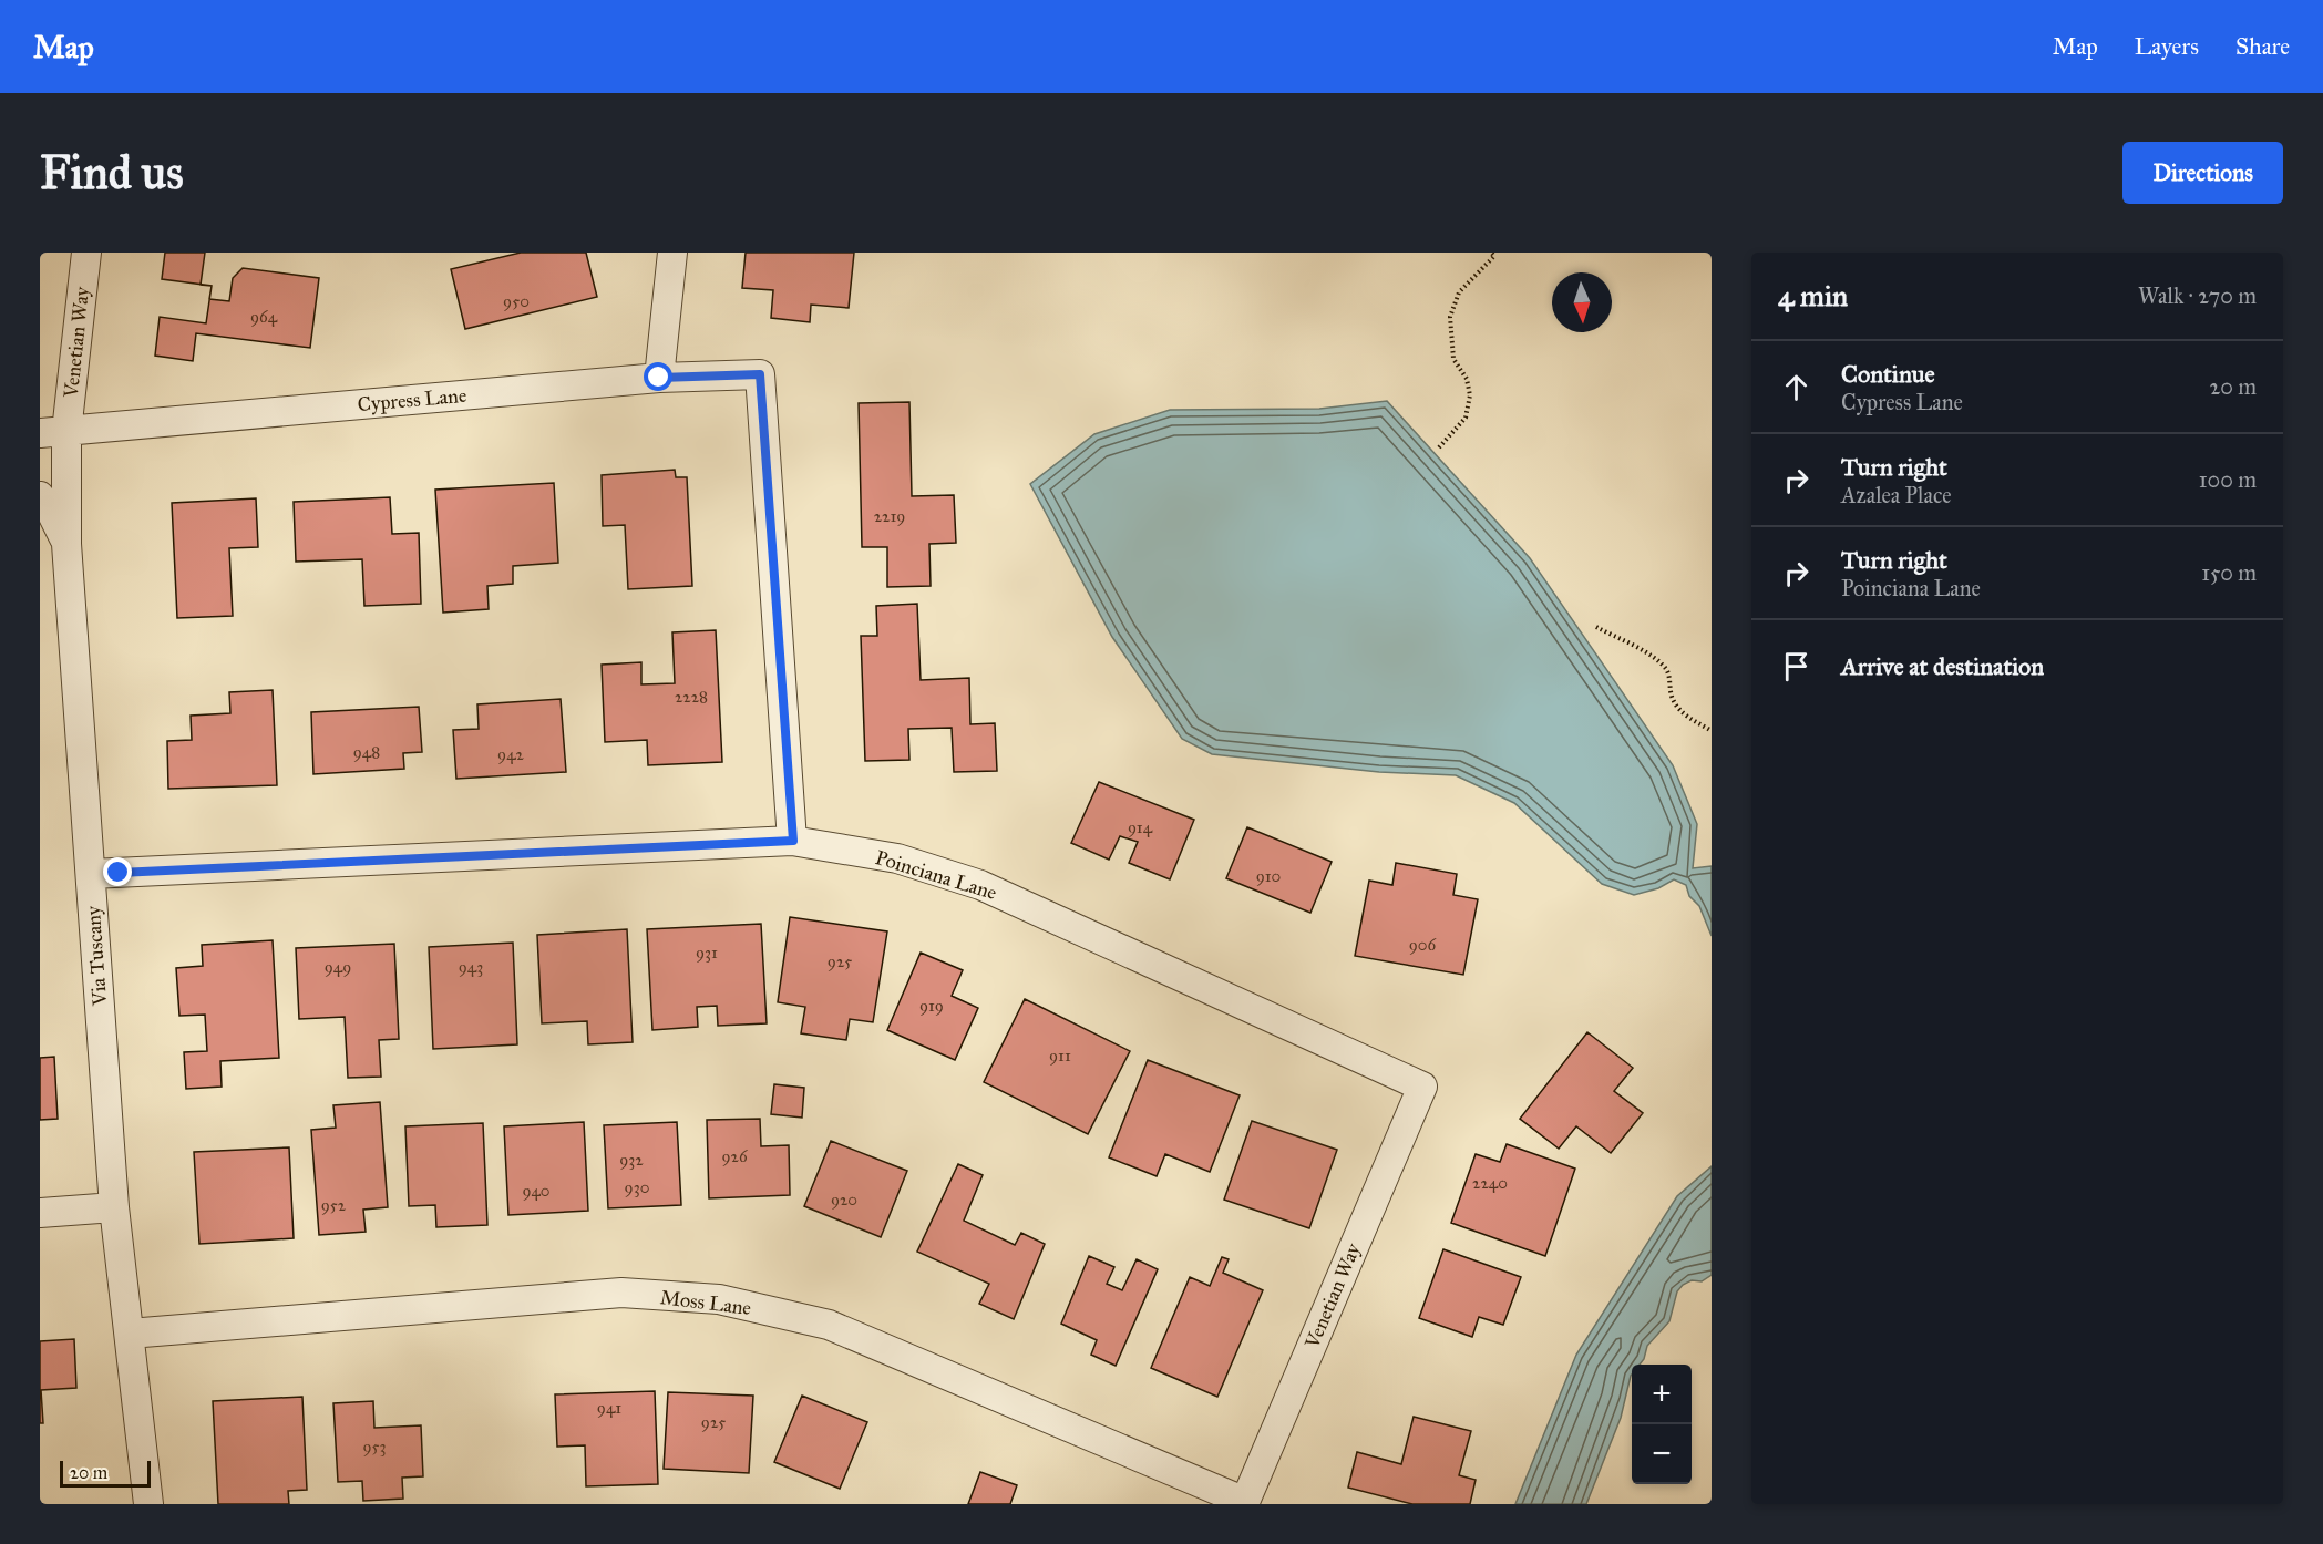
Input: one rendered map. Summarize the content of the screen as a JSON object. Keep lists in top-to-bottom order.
{
  "streets": {
    "street": [
      "Venetian Way",
      "Cypress Lane",
      "Poinciana Lane",
      "Via Tuscany",
      "Moss Lane"
    ]
  },
  "crossings": [
    ["Venetian Way", "Cypress Lane"],
    ["Venetian Way", "Poinciana Lane"],
    ["Venetian Way", "Via Tuscany"],
    ["Venetian Way", "Moss Lane"],
    ["Cypress Lane", "Poinciana Lane"],
    ["Cypress Lane", "Via Tuscany"],
    ["Poinciana Lane", "Via Tuscany"],
    ["Via Tuscany", "Moss Lane"]
  ],
  "house_numbers": [
    "950",
    "964",
    "2219",
    "2228",
    "948",
    "942",
    "914",
    "910",
    "906",
    "931",
    "925",
    "949",
    "943",
    "919",
    "911",
    "926",
    "932",
    "2240",
    "930",
    "940",
    "920",
    "952",
    "941",
    "925",
    "953"
  ],
  "scale_bar": "20 m",
  "north": "bottom",
  "page": {
    "header": "Map",
    "nav": ["Map", "Layers", "Share"],
    "buttons": "Directions",
    "title": "Find us",
    "heading": ["4 min", "Walk · 270 m"],
    "list": [
      ["Continue", "Cypress Lane", "20 m"],
      ["Turn right", "Azalea Place", "100 m"],
      ["Turn right", "Poinciana Lane", "150 m"],
      "Arrive at destination"
    ],
    "map_buttons": ["+", "−"],
    "scale": "20 m"
  }
}
